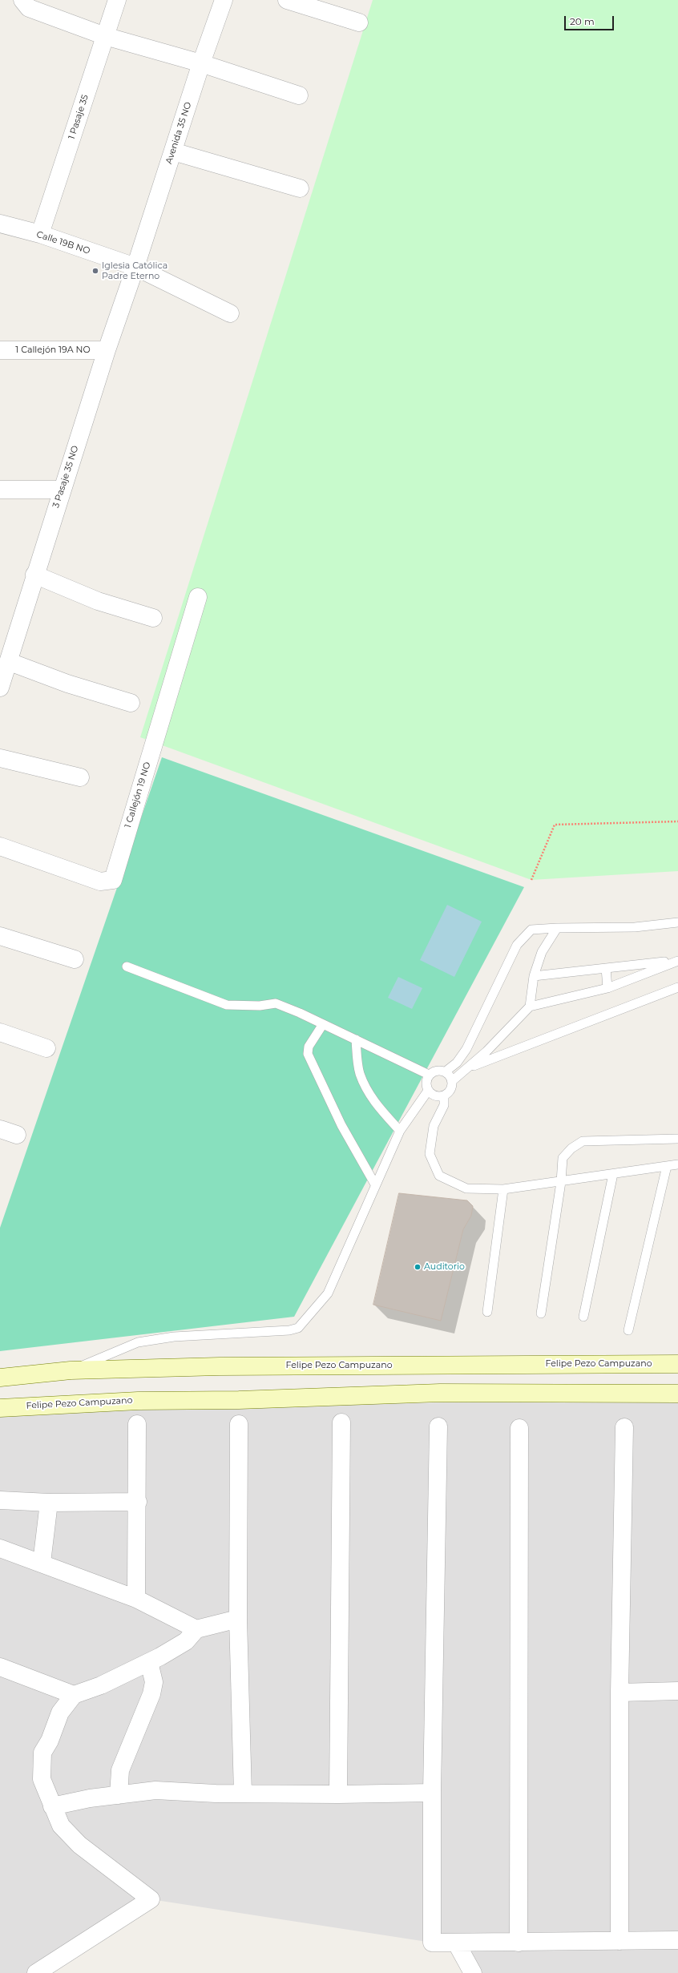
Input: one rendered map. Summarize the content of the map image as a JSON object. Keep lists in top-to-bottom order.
{
  "streets": {
    "main road": ["Felipe Pezo Campuzano"],
    "street": [
      "1 Pasaje 35",
      "Avenida 35 NO",
      "Calle 19B NO",
      "1 Callejón 19A NO",
      "3 Pasaje 35 NO",
      "1 Callejón 19 NO"
    ]
  },
  "crossings": [
    ["1 Pasaje 35", "Calle 19B NO"],
    ["Avenida 35 NO", "Calle 19B NO"],
    ["Avenida 35 NO", "3 Pasaje 35 NO"],
    ["Calle 19B NO", "3 Pasaje 35 NO"],
    ["1 Callejón 19A NO", "3 Pasaje 35 NO"]
  ],
  "places": ["Iglesia Católica Padre Eterno", "Auditorio"],
  "scale_bar": "20 m"
}
